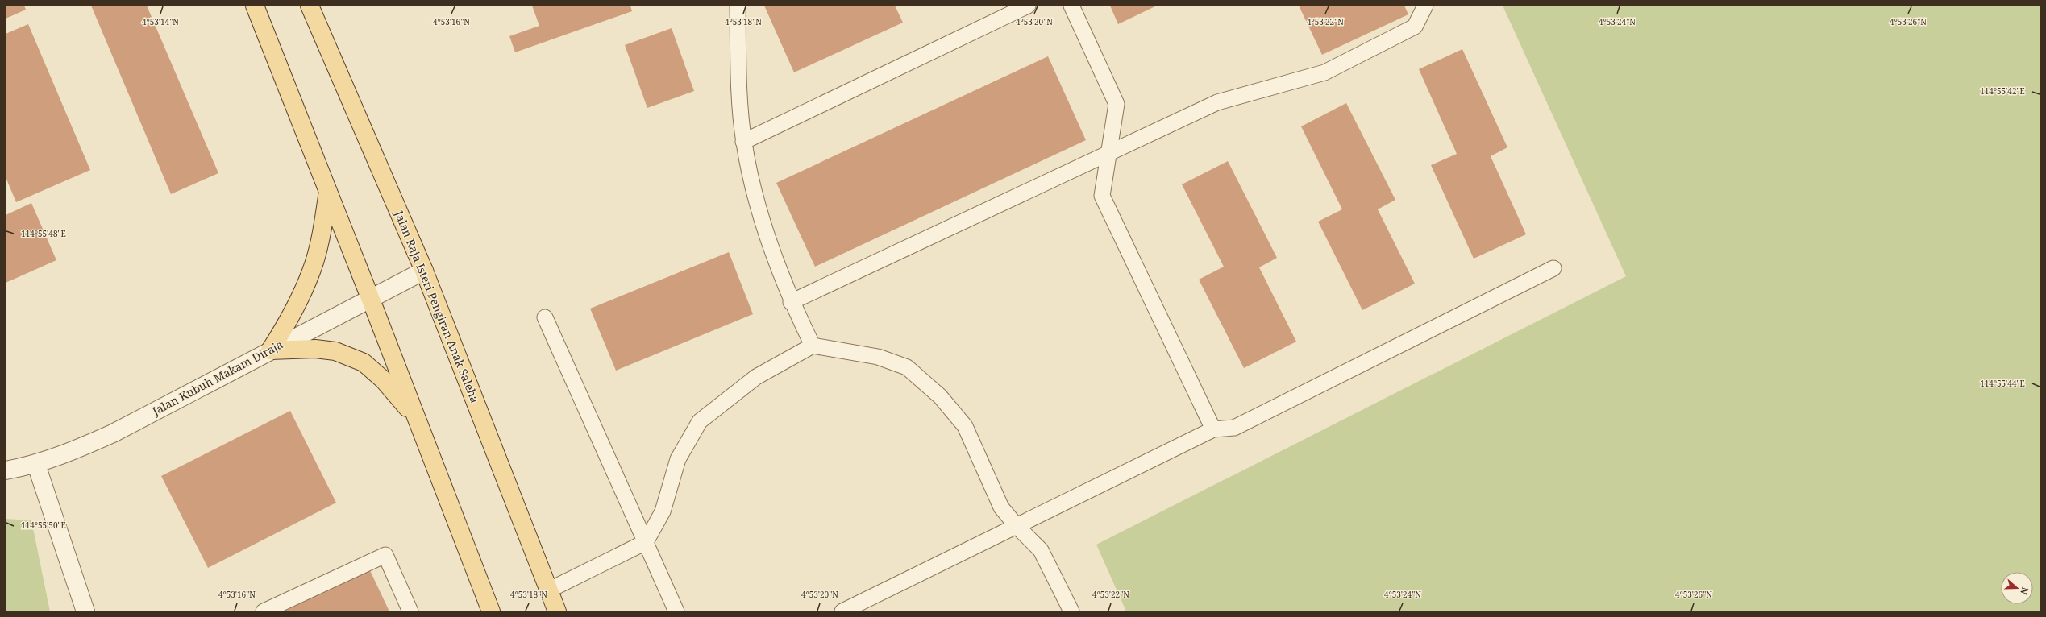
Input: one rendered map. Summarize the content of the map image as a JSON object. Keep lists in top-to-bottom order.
{
  "streets": {
    "main road": ["Jalan Raja Isteri Pengiran Anak Saleha"],
    "street": ["Jalan Kubuh Makam Diraja"]
  },
  "crossings": [
    ["Jalan Raja Isteri Pengiran Anak Saleha", "Jalan Kubuh Makam Diraja"]
  ],
  "north": "right",
  "coordinates": [
    "4°53'16\"N",
    "4°53'24\"N",
    "4°53'26\"N",
    "4°53'14\"N",
    "4°53'18\"N",
    "4°53'20\"N",
    "4°53'22\"N",
    "114°55'42\"E",
    "114°55'48\"E",
    "114°55'44\"E",
    "114°55'50\"E"
  ]
}
